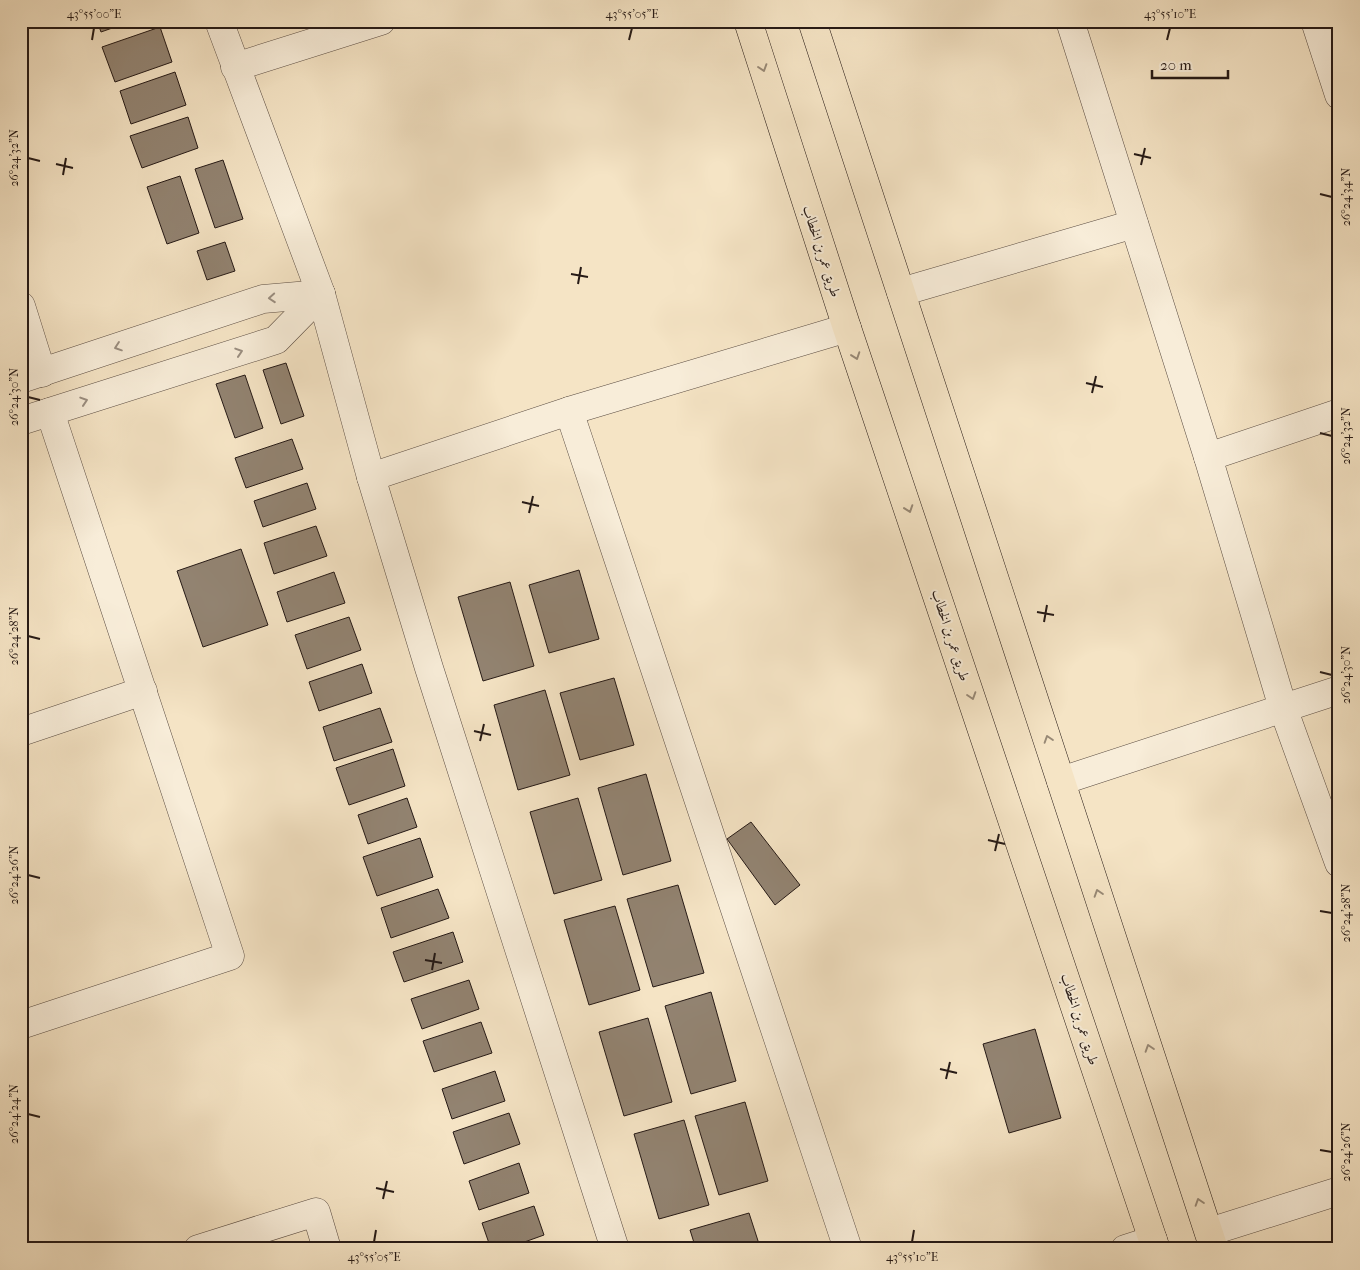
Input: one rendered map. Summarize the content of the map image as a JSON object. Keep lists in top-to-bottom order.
{
  "streets": {
    "main road": ["طريق عمر بن الخطاب"]
  },
  "scale_bar": "20 m",
  "coordinates": [
    "43°55'00\"E",
    "43°55'05\"E",
    "43°55'10\"E",
    "26°24'32\"N",
    "26°24'34\"N",
    "26°24'30\"N",
    "26°24'28\"N",
    "26°24'26\"N",
    "26°24'24\"N"
  ]
}
